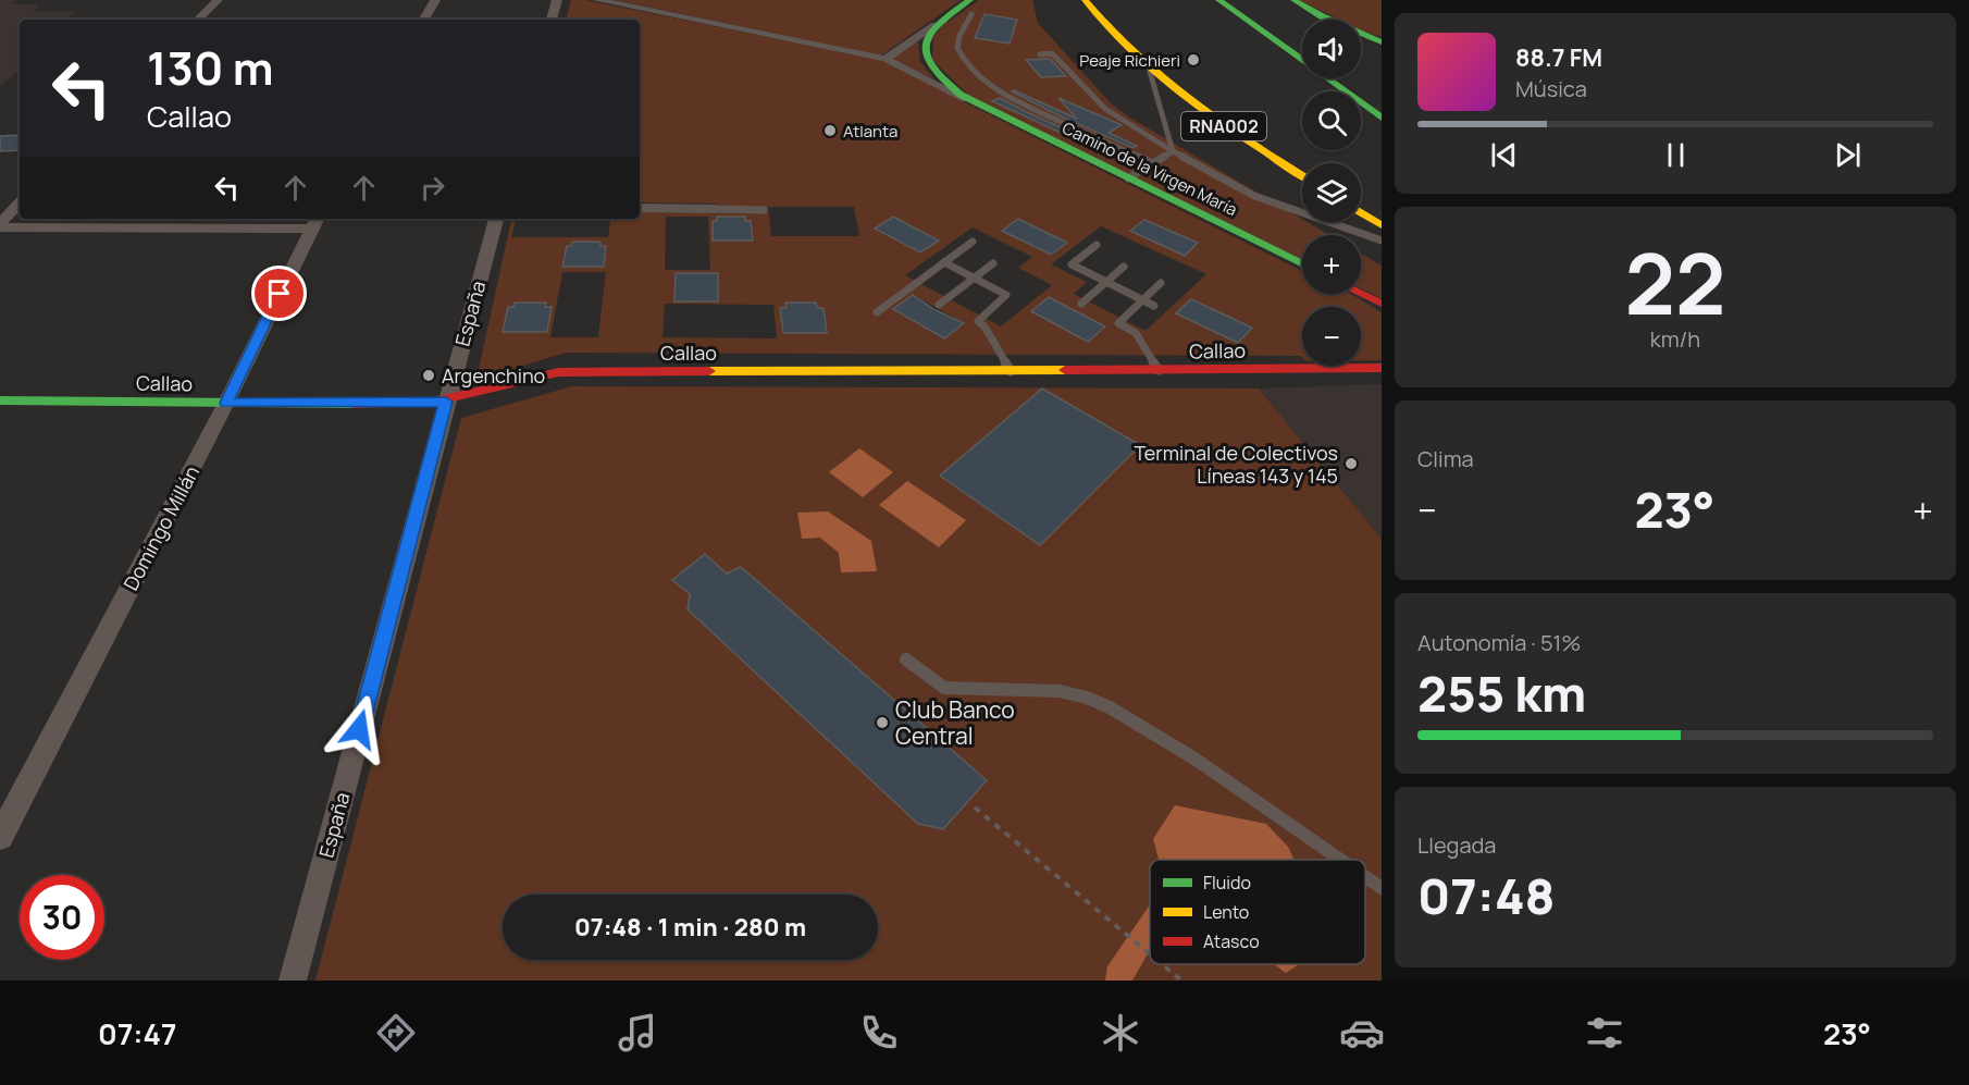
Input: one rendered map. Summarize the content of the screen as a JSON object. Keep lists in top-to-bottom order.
{
  "streets": {
    "main road": ["RNA002", "Camino de la Virgen María", "Callao"],
    "street": ["España", "Domingo Millán"]
  },
  "crossings": [
    ["España", "Callao"],
    ["Callao", "Domingo Millán"]
  ],
  "places": [
    "Peaje Richieri",
    "Atlanta",
    "Argenchino",
    "Terminal de Colectivos Líneas 143 y 145",
    "Club Banco Central"
  ],
  "legend": ["Fluido", "Lento", "Atasco"],
  "page": {
    "map_buttons": ["+", "−"],
    "turn": ["130 m", "Callao"],
    "song": ["88.7 FM", "Música"],
    "tile": [
      ["22", "km/h"],
      "Clima",
      ["Autonomía · 51%", "255 km"],
      ["Llegada", "07:48"]
    ],
    "heat": ["−", "23°", "+"],
    "limit": "30",
    "trip": "07:48 · 1 min · 280 m",
    "tabs": ["07:47", "23°"]
  }
}
